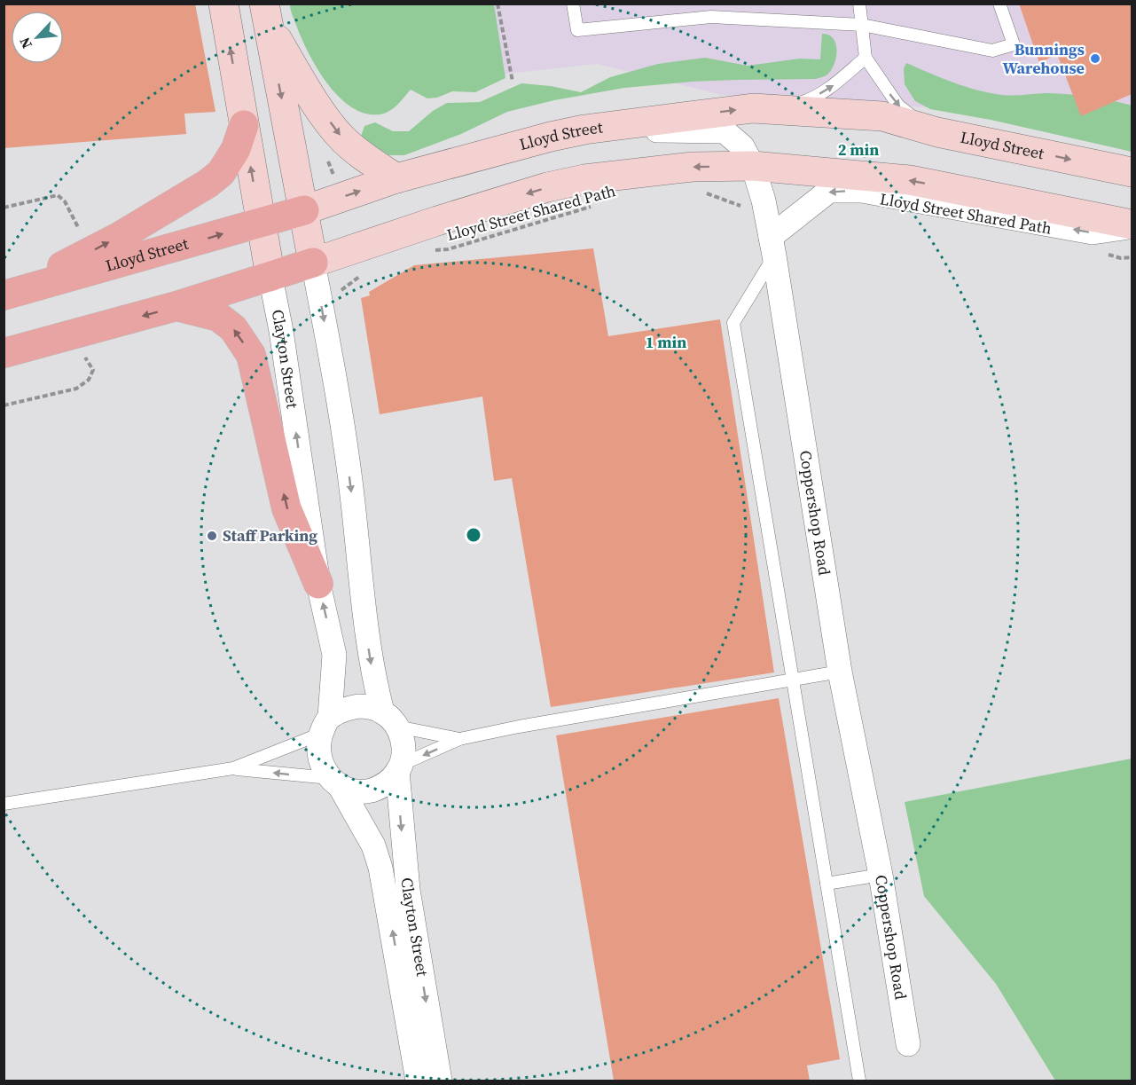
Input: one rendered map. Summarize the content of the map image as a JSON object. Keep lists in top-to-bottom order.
{
  "streets": {
    "main road": ["Lloyd Street", "Clayton Street"],
    "street": ["Coppershop Road"],
    "path": ["Lloyd Street Shared Path"]
  },
  "crossings": [
    ["Lloyd Street", "Clayton Street"],
    ["Lloyd Street", "Coppershop Road"]
  ],
  "places": ["Bunnings Warehouse", "Staff Parking"],
  "north": "bottom left",
  "rings": ["2 min", "1 min"]
}
